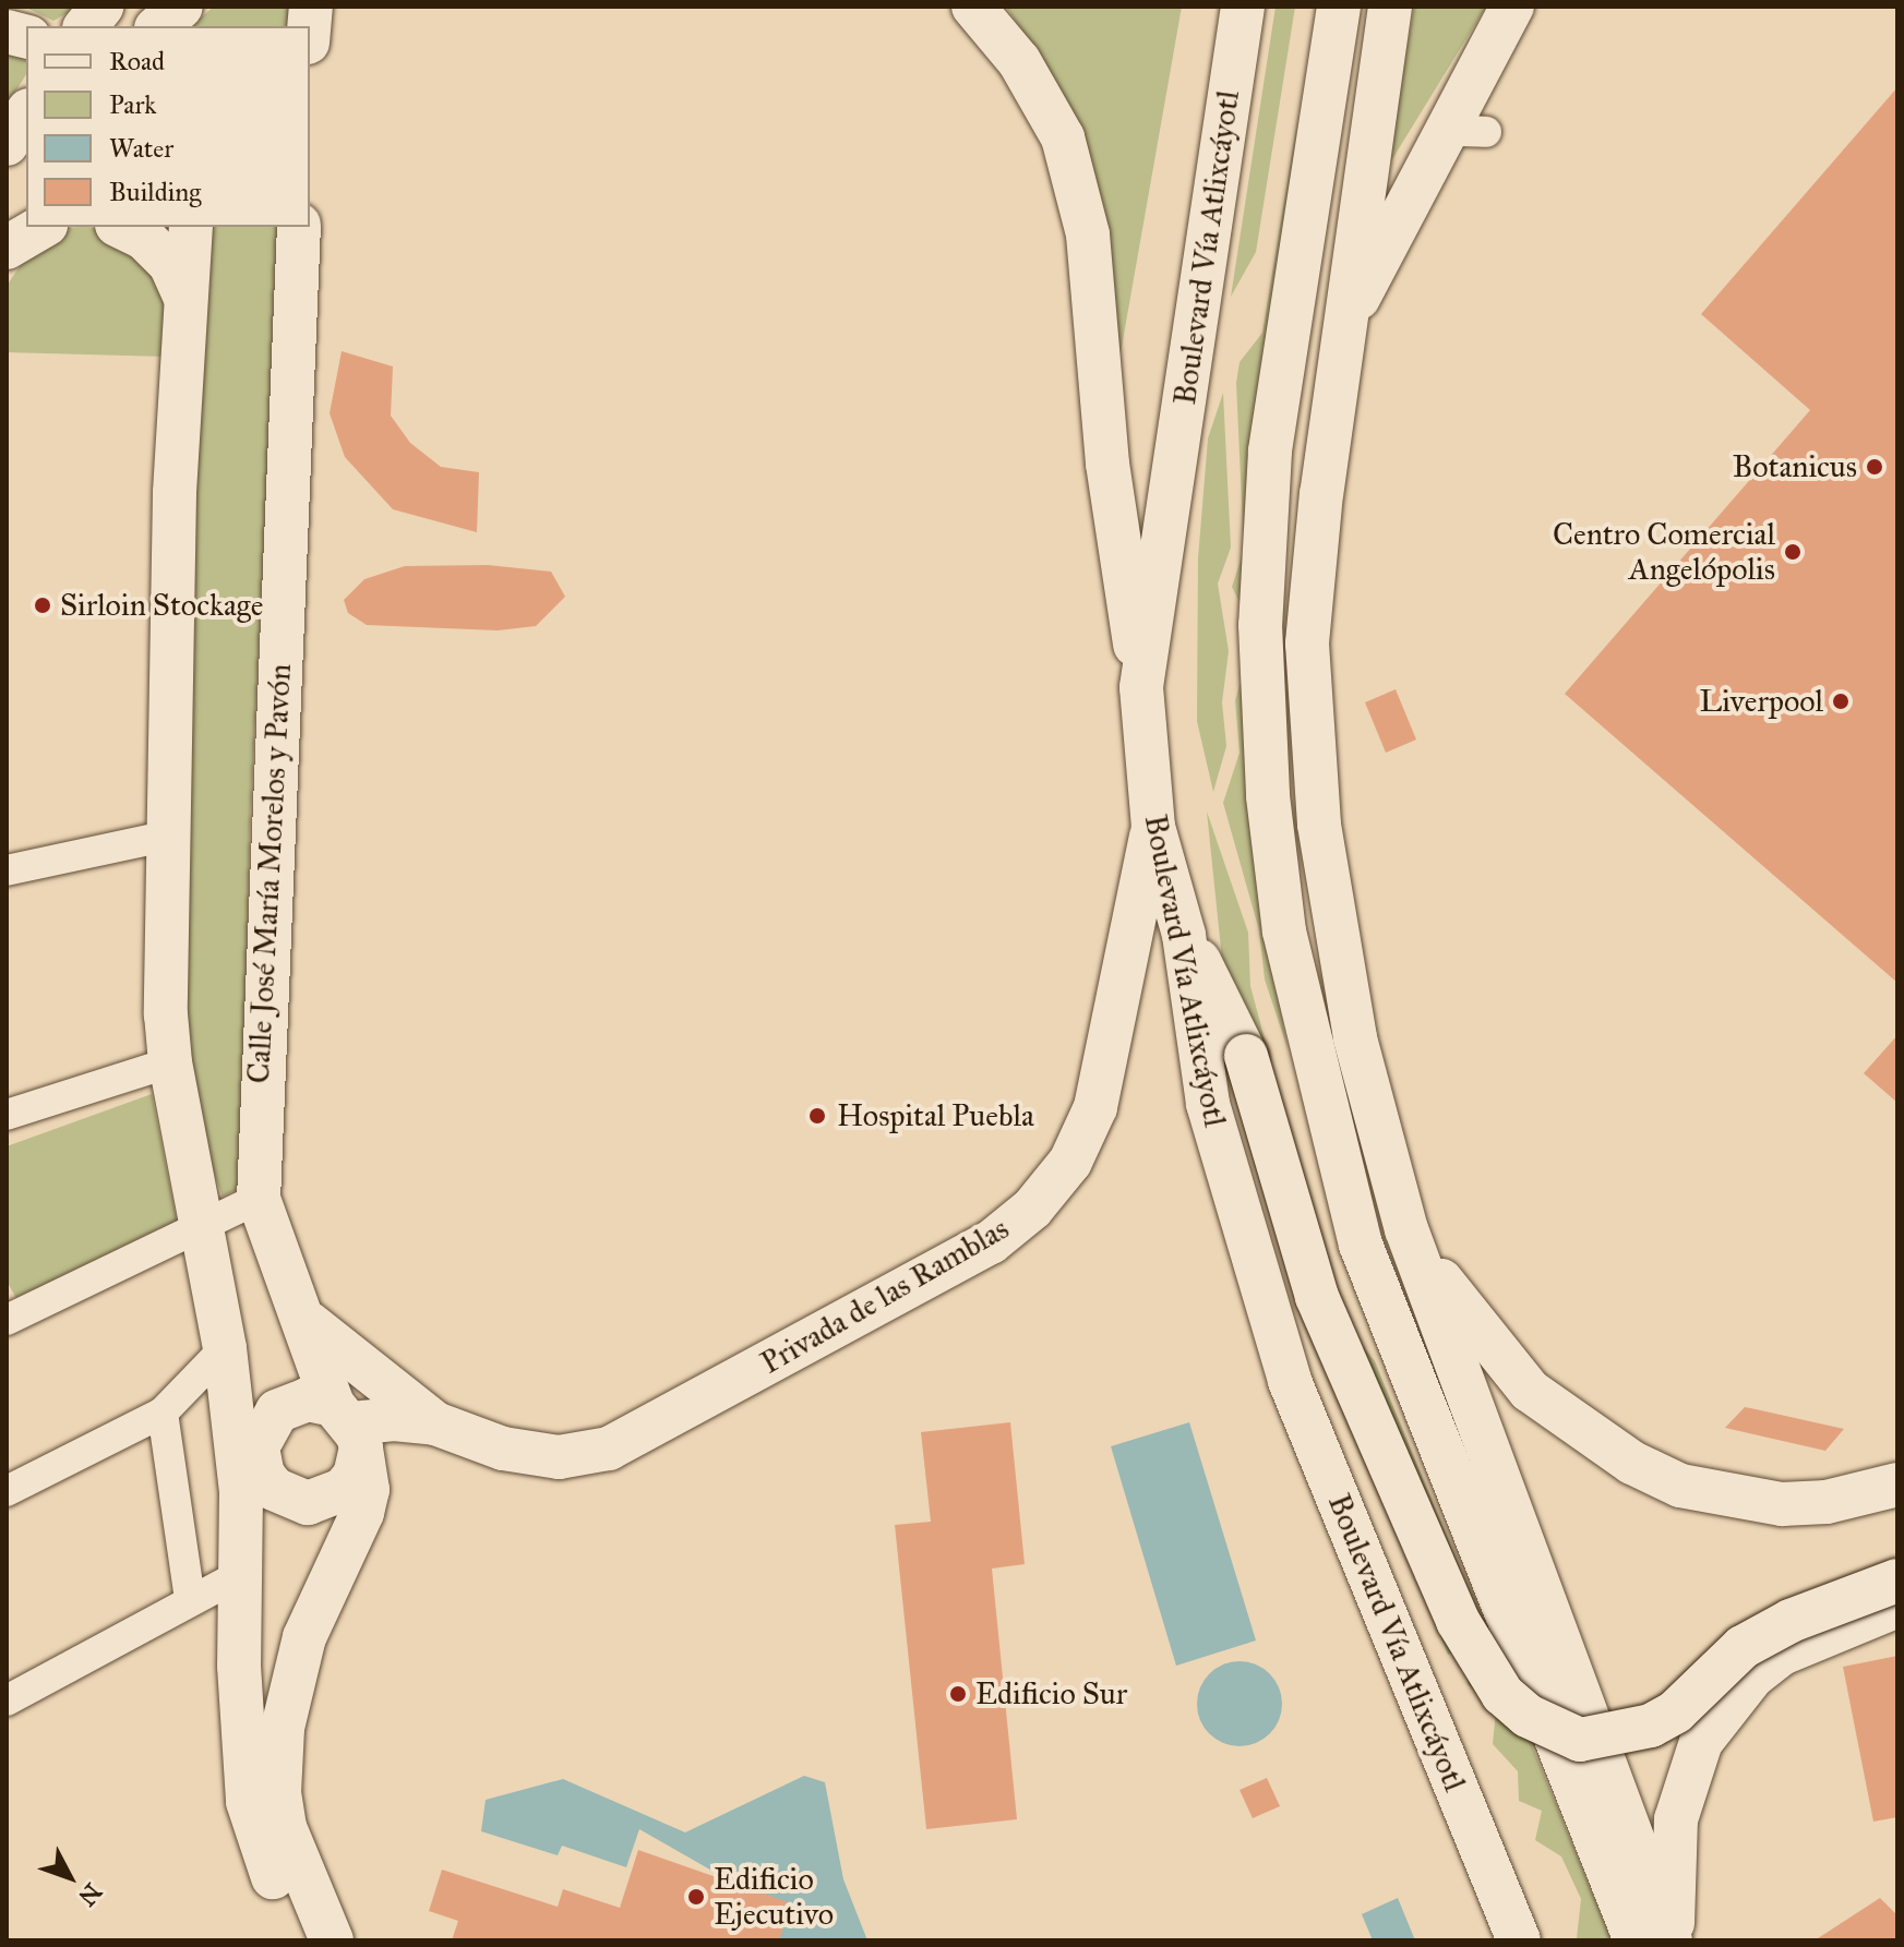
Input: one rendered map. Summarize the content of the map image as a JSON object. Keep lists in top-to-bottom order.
{
  "streets": {
    "main road": ["Boulevard Vía Atlixcáyotl", "Calle José María Morelos y Pavón", "Privada de las Ramblas"]
  },
  "crossings": [
    ["Boulevard Vía Atlixcáyotl", "Privada de las Ramblas"],
    ["Calle José María Morelos y Pavón", "Privada de las Ramblas"]
  ],
  "places": [
    "Botanicus",
    "Centro Comercial Angelópolis",
    "Sirloin Stockage",
    "Liverpool",
    "Hospital Puebla",
    "Edificio Sur",
    "Edificio Ejecutivo"
  ],
  "legend": [
    "Road",
    "Park",
    "Water",
    "Building"
  ],
  "north": "bottom right"
}
